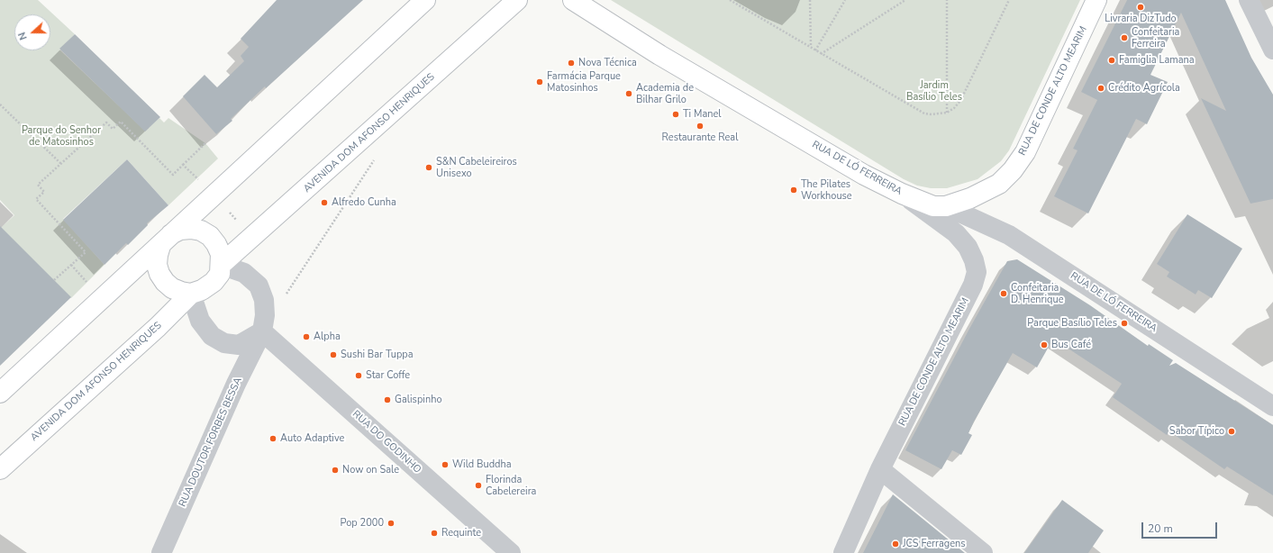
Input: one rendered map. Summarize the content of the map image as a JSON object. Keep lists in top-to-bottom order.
{
  "streets": {
    "main road": ["RUA DE CONDE ALTO MEARIM", "AVENIDA DOM AFONSO HENRIQUES", "RUA DE LÓ FERREIRA"],
    "street": ["RUA DOUTOR FORBES BESSA", "RUA DO GODINHO"]
  },
  "crossings": [
    ["RUA DE CONDE ALTO MEARIM", "RUA DE LÓ FERREIRA"],
    ["AVENIDA DOM AFONSO HENRIQUES", "RUA DOUTOR FORBES BESSA"],
    ["AVENIDA DOM AFONSO HENRIQUES", "RUA DO GODINHO"],
    ["RUA DOUTOR FORBES BESSA", "RUA DO GODINHO"]
  ],
  "parks": ["Jardim Basílio Teles", "Parque do Senhor de Matosinhos"],
  "places": [
    "Livraria DizTudo",
    "Confeitaria Ferreira",
    "Famiglia Lamana",
    "Nova Técnica",
    "Farmácia Parque Matosinhos",
    "Crédito Agrícola",
    "Academia de Bilhar Grilo",
    "Ti Manel",
    "Restaurante Real",
    "S&N Cabeleireiros Unisexo",
    "The Pilates Workhouse",
    "Alfredo Cunha",
    "Confeitaria D. Henrique",
    "Parque Basílio Teles",
    "Alpha",
    "Bus Café",
    "Sushi Bar Tuppa",
    "Star Coffe",
    "Galispinho",
    "Sabor Típico",
    "Auto Adaptive",
    "Wild Buddha",
    "Now on Sale",
    "Florinda Cabelereira",
    "Pop 2000",
    "Requinte",
    "JCS Ferragens"
  ],
  "scale_bar": "20 m",
  "north": "left"
}
